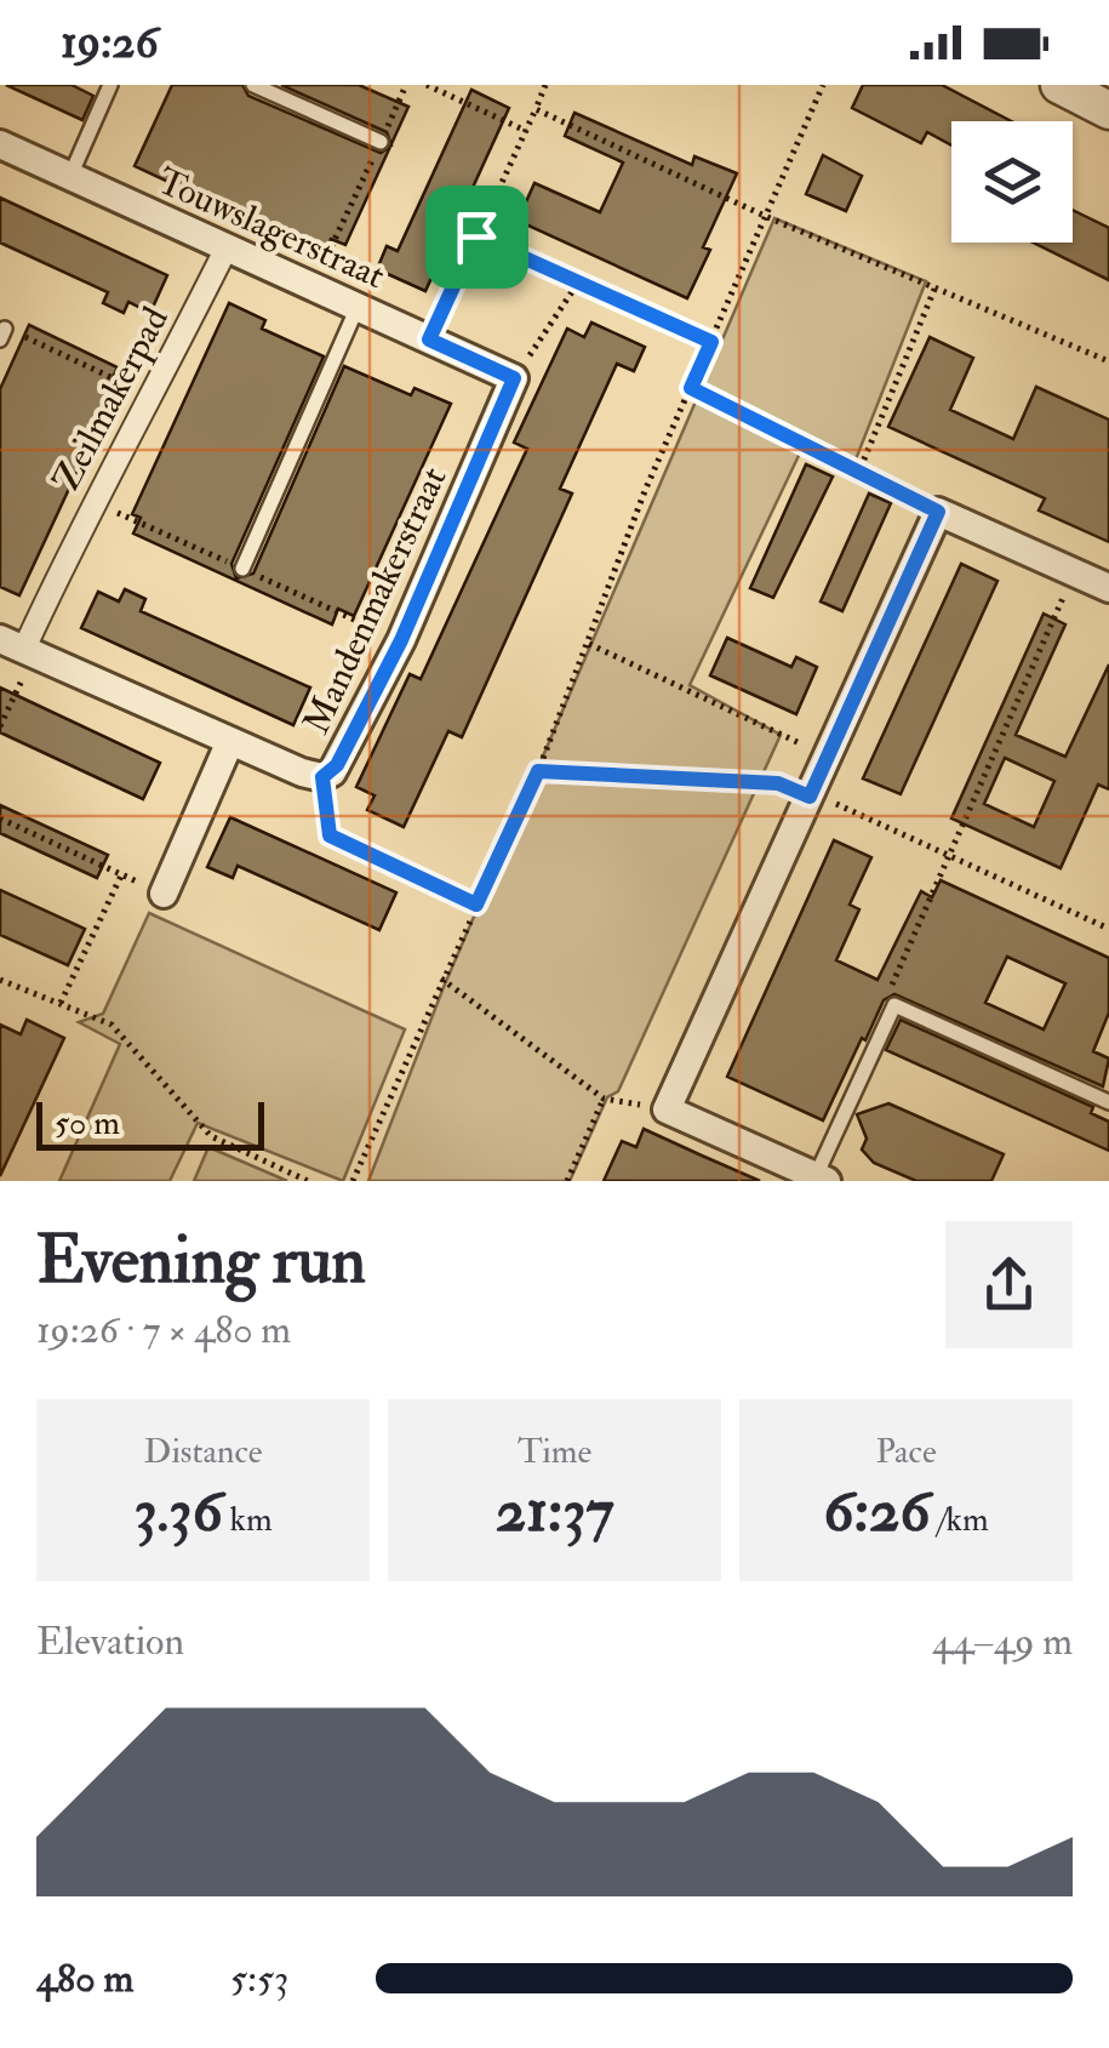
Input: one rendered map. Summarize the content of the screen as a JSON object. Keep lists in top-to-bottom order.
{
  "streets": {
    "street": ["Touwslagerstraat", "Zeilmakerpad", "Mandenmakerstraat"]
  },
  "crossings": [
    ["Touwslagerstraat", "Zeilmakerpad"],
    ["Touwslagerstraat", "Mandenmakerstraat"],
    ["Zeilmakerpad", "Mandenmakerstraat"]
  ],
  "scale_bar": "50 m",
  "page": {
    "status": "19:26",
    "scale": "50 m",
    "heading": ["Evening run", "19:26 · 7 × 480 m"],
    "stats": [
      ["Distance", "3.36 km"],
      ["Time", "21:37"],
      ["Pace", "6:26 /km"]
    ],
    "chart": ["Elevation", "44–49 m"],
    "list": [
      {
        "name": "480 m",
        "note": "5:53"
      }
    ]
  }
}
